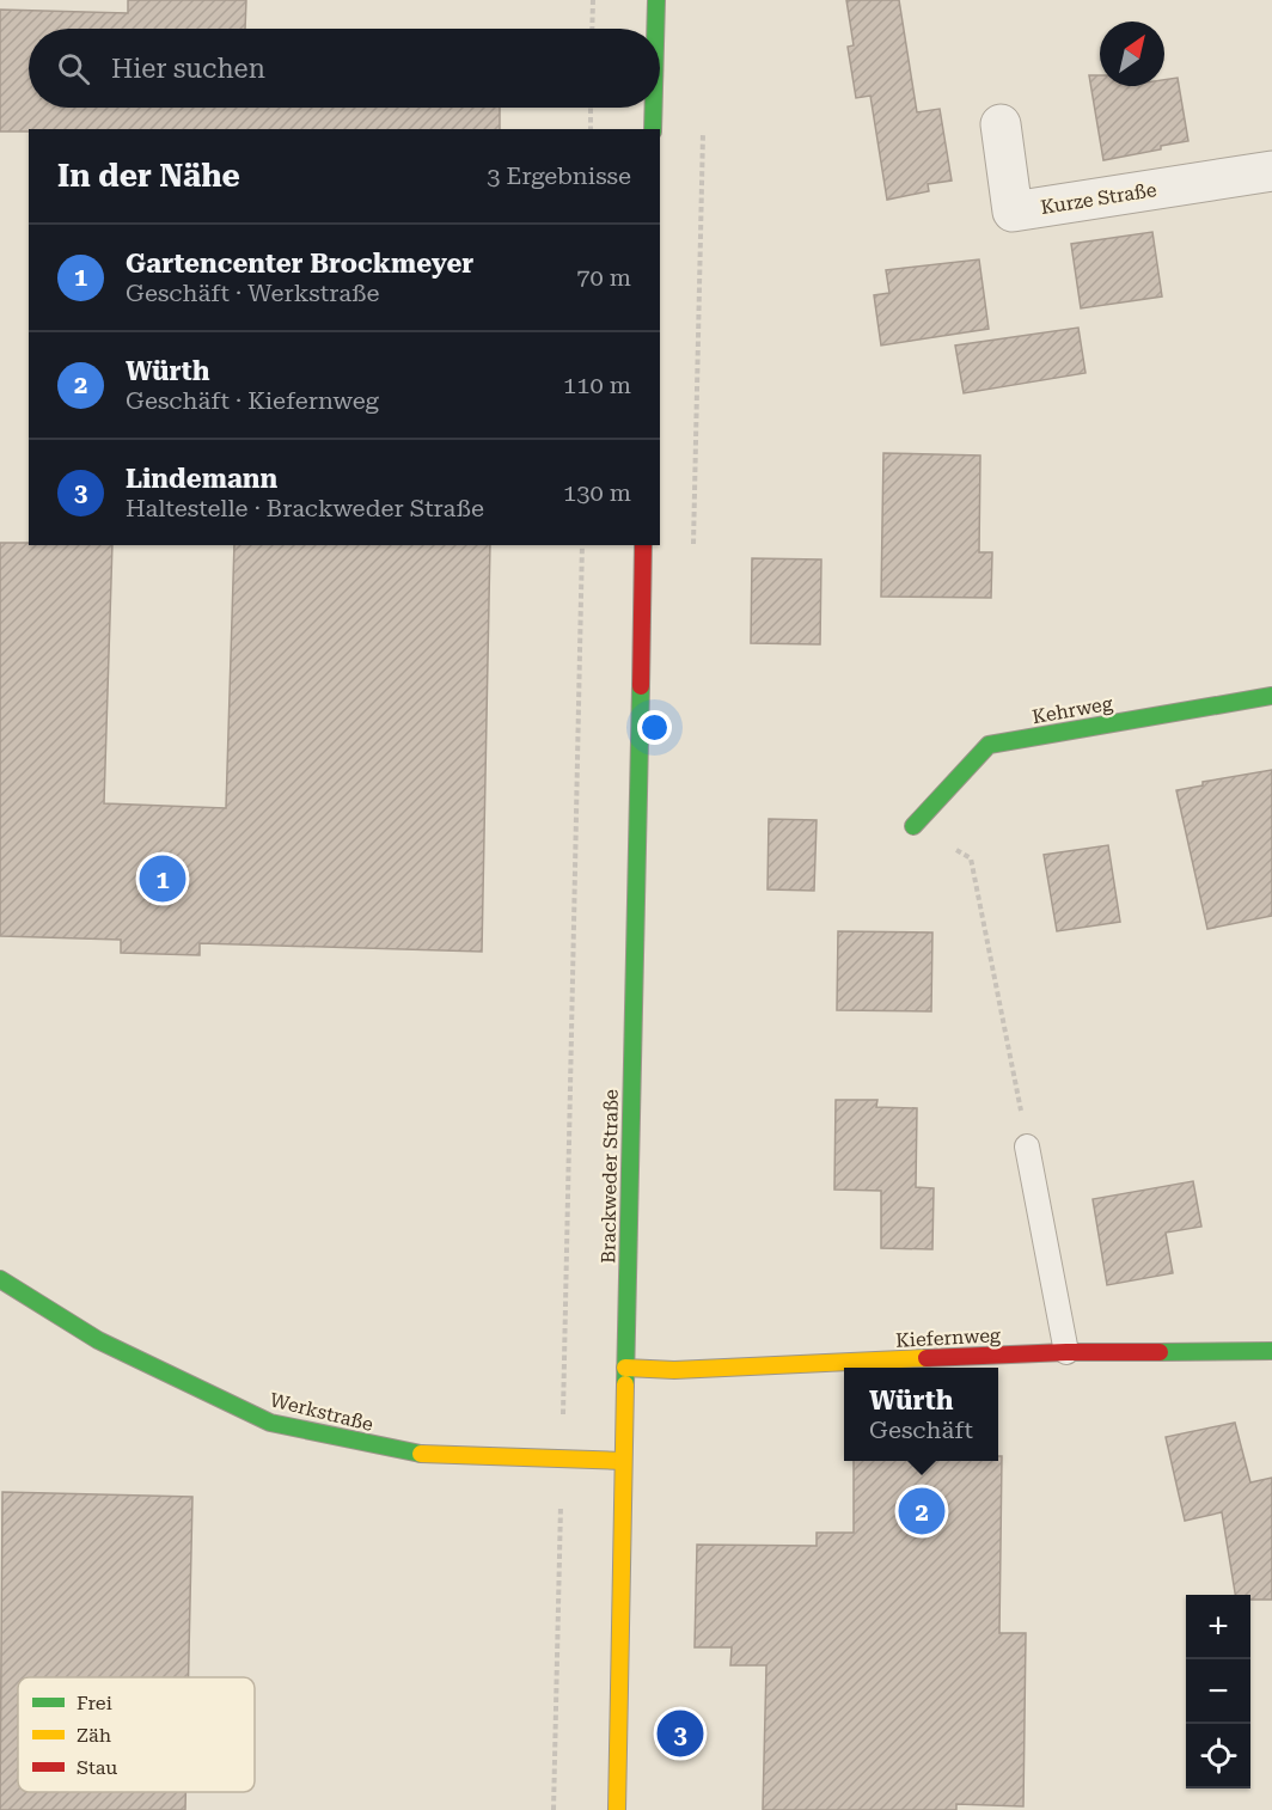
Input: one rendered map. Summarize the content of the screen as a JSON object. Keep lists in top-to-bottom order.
{
  "streets": {
    "street": [
      "Kurze Straße",
      "Kehrweg",
      "Brackweder Straße",
      "Kiefernweg",
      "Werkstraße"
    ]
  },
  "crossings": [
    ["Brackweder Straße", "Kiefernweg"],
    ["Brackweder Straße", "Werkstraße"]
  ],
  "legend": ["Frei", "Zäh", "Stau"],
  "north": "top right",
  "page": {
    "search": "Hier suchen",
    "heading": ["In der Nähe", "3 Ergebnisse"],
    "list": [
      {
        "mark": "1",
        "name": "Gartencenter Brockmeyer",
        "note": "Geschäft · Werkstraße",
        "value": "70 m"
      },
      {
        "mark": "2",
        "name": "Würth",
        "note": "Geschäft · Kiefernweg",
        "value": "110 m"
      },
      {
        "mark": "3",
        "name": "Lindemann",
        "note": "Haltestelle · Brackweder Straße",
        "value": "130 m"
      }
    ],
    "pins": ["1", "2", "3"],
    "popup": ["Würth", "Geschäft"],
    "map_buttons": ["+", "−"]
  }
}
